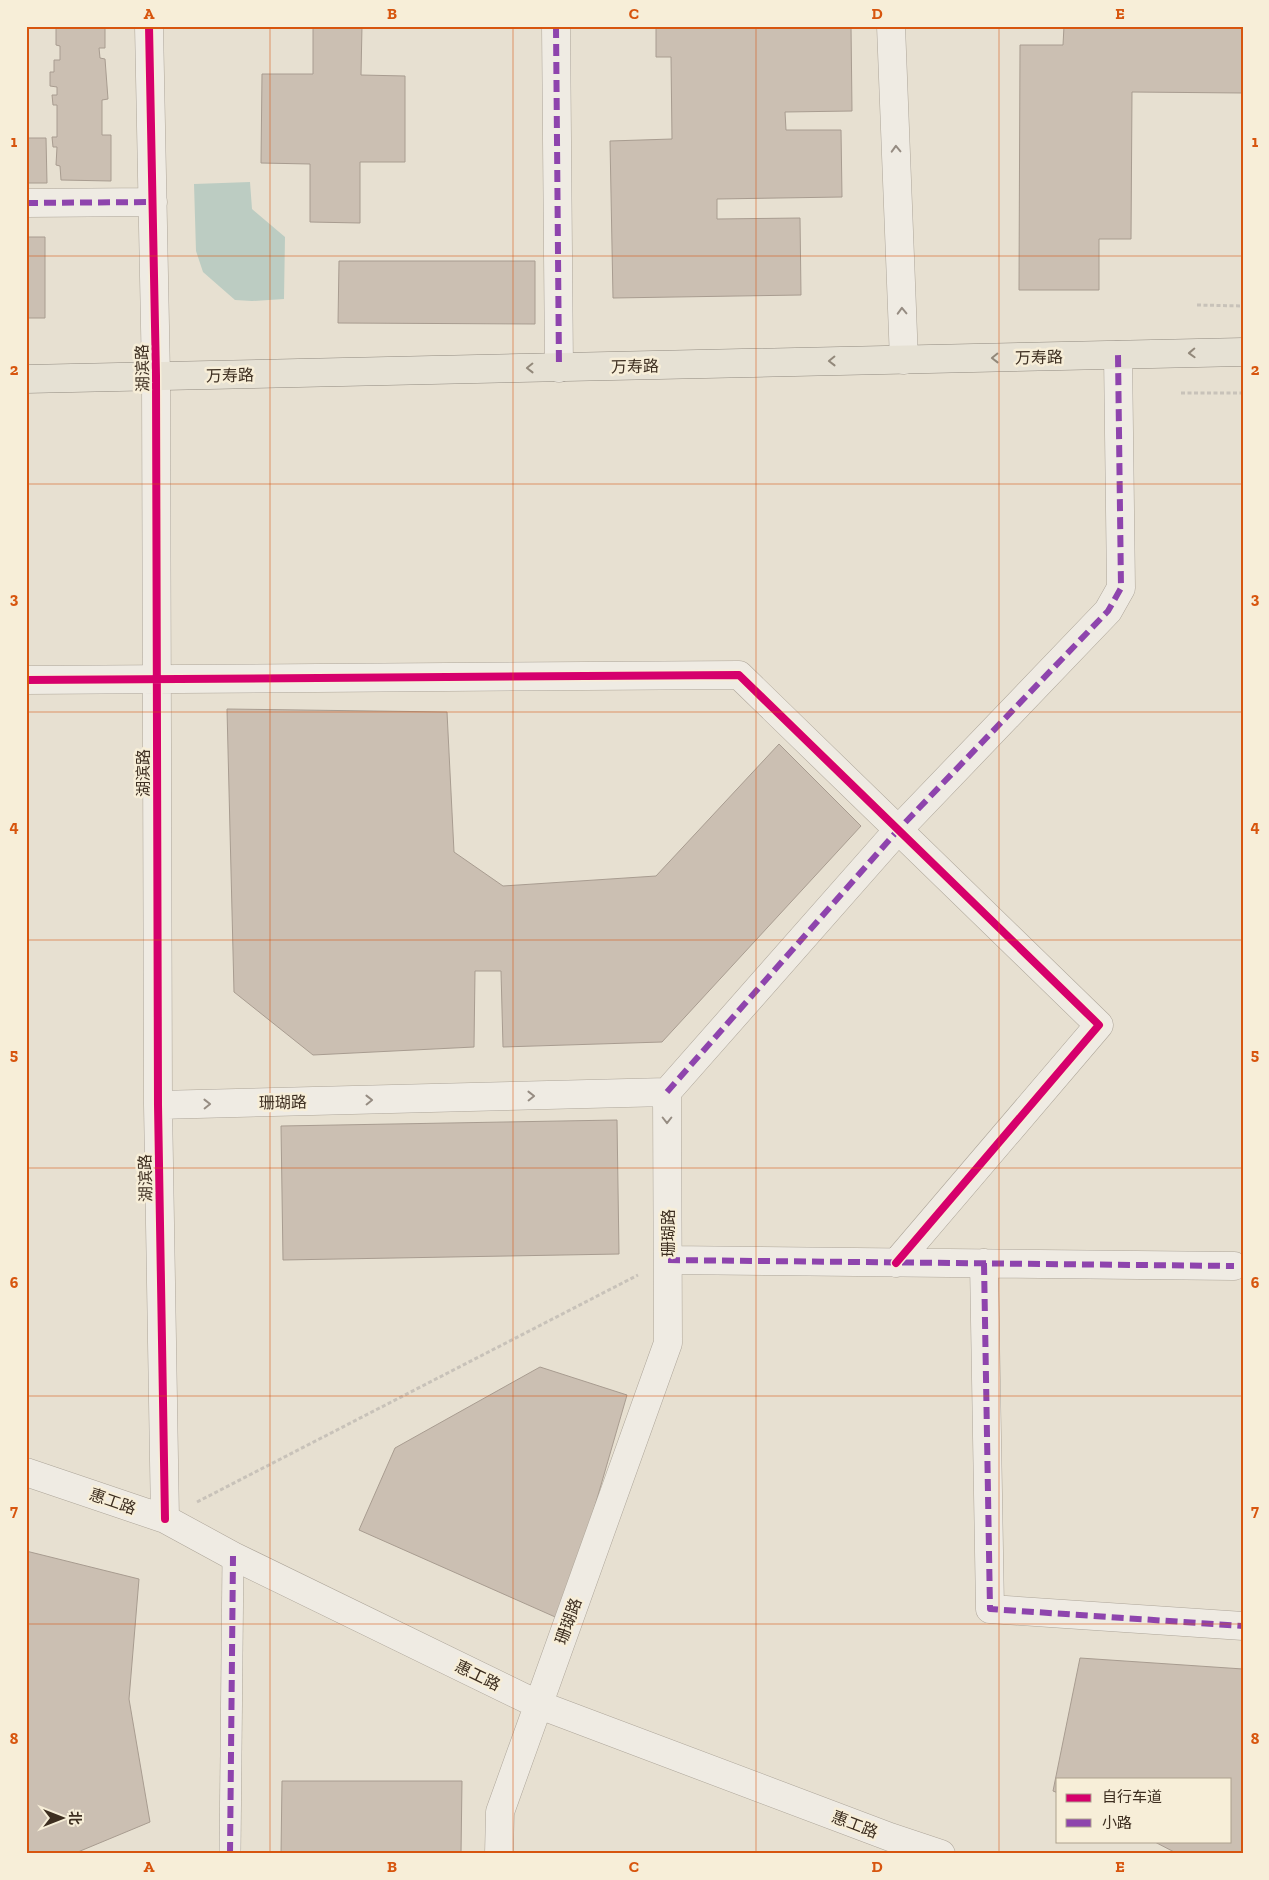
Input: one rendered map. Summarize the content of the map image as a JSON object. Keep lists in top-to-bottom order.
{
  "streets": {
    "main road": ["万寿路"],
    "street": ["湖滨路", "珊瑚路", "惠工路"]
  },
  "crossings": [
    ["万寿路", "湖滨路"],
    ["湖滨路", "珊瑚路"],
    ["湖滨路", "惠工路"],
    ["珊瑚路", "惠工路"]
  ],
  "one_way": ["万寿路"],
  "legend": ["自行车道", "小路"],
  "north": "right",
  "grid": {
    "columns": [
      "A",
      "B",
      "C",
      "D",
      "E"
    ],
    "rows": [
      "1",
      "2",
      "3",
      "4",
      "5",
      "6",
      "7",
      "8"
    ]
  }
}
